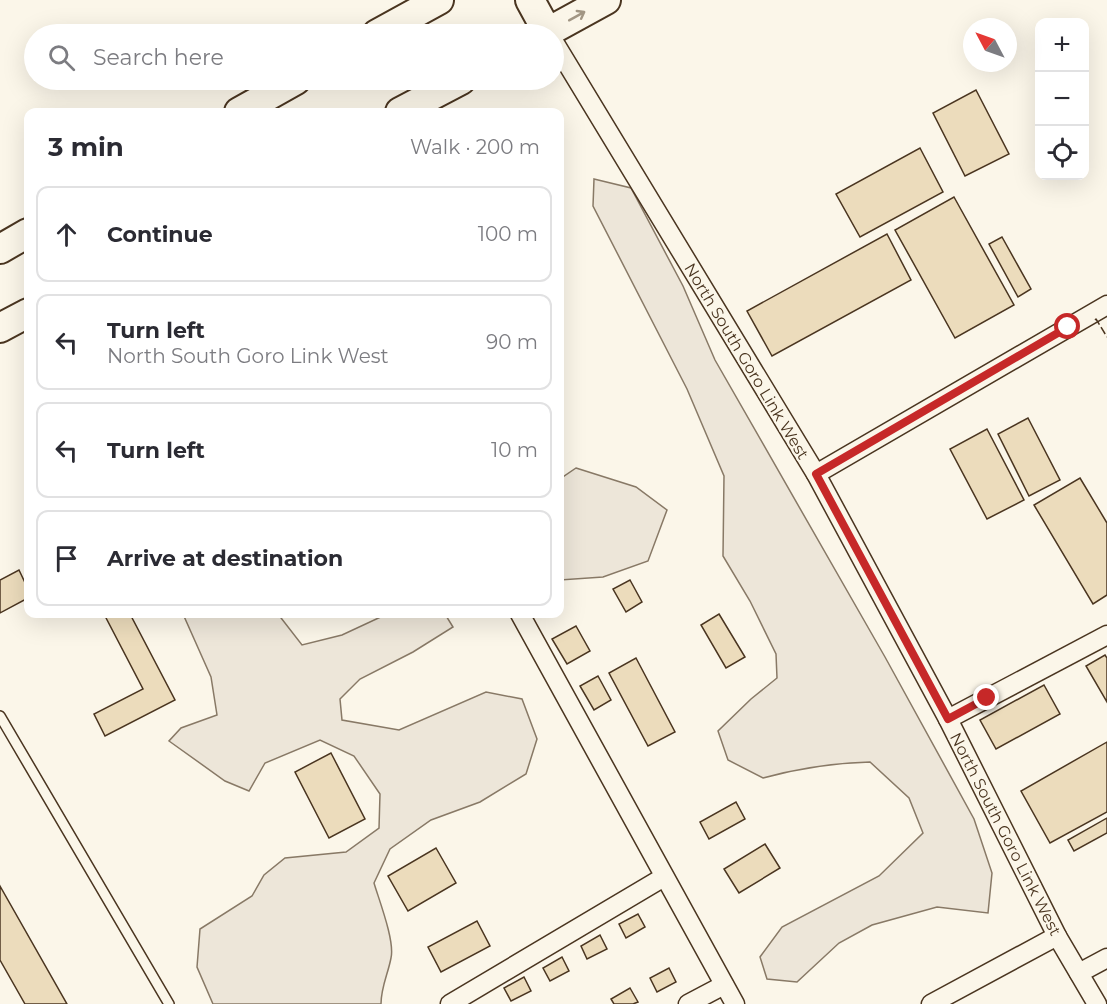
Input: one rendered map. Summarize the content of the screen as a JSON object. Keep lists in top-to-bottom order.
{
  "streets": {
    "street": ["North South Goro Link West"]
  },
  "north": "top left",
  "page": {
    "map_buttons": ["+", "−"],
    "search": "Search here",
    "heading": ["3 min", "Walk · 200 m"],
    "list": [
      ["Continue", "100 m"],
      ["Turn left", "North South Goro Link West", "90 m"],
      ["Turn left", "10 m"],
      "Arrive at destination"
    ]
  }
}
